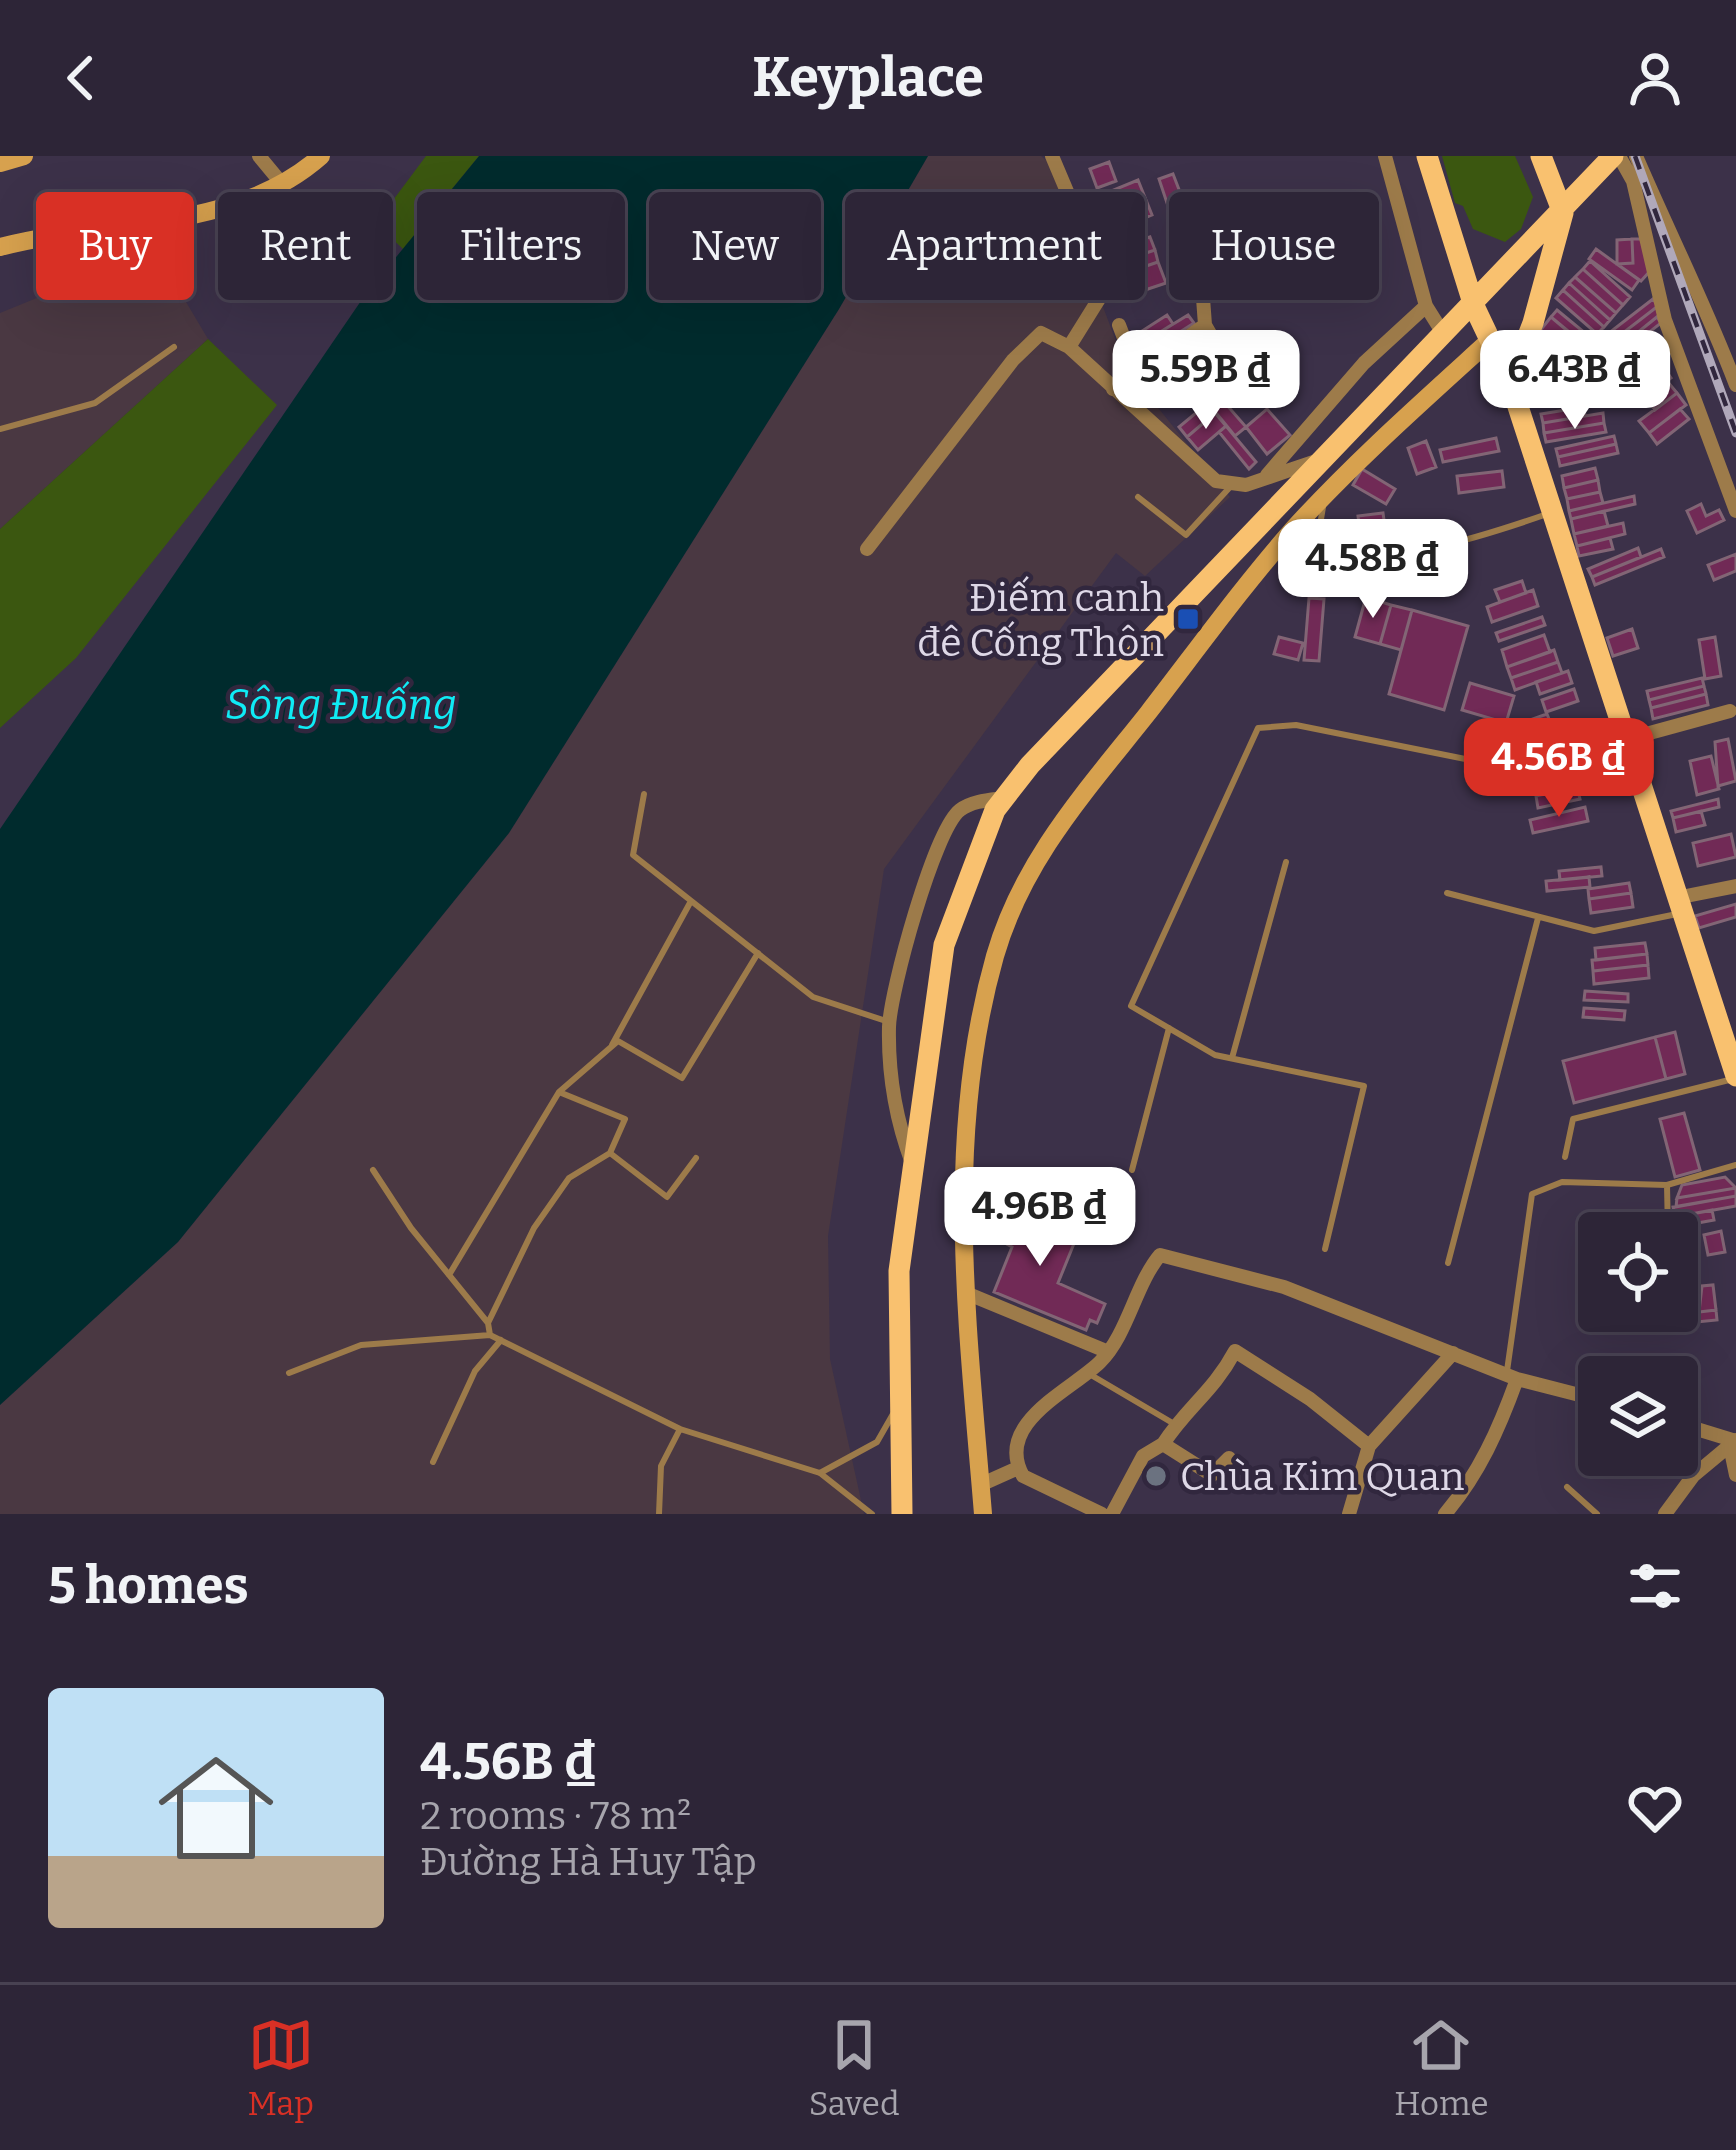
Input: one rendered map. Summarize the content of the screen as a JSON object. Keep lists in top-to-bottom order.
{
  "water": ["Sông Đuống"],
  "places": {
    "transit": ["Điếm canh đê Cống Thôn"],
    "other": ["Chùa Kim Quan"]
  },
  "page": {
    "header": "Keyplace",
    "chip": [
      "Buy",
      "Rent",
      "Filters",
      "New",
      "Apartment",
      "House"
    ],
    "price": [
      "5.59B ₫",
      "6.43B ₫",
      "4.58B ₫",
      "4.56B ₫",
      "4.96B ₫"
    ],
    "heading": "5 homes",
    "list": [
      {
        "name": "4.56B ₫",
        "note": "2 rooms · 78 m² · Đường Hà Huy Tập"
      }
    ],
    "tabs": ["Map", "Saved", "Home"]
  }
}
